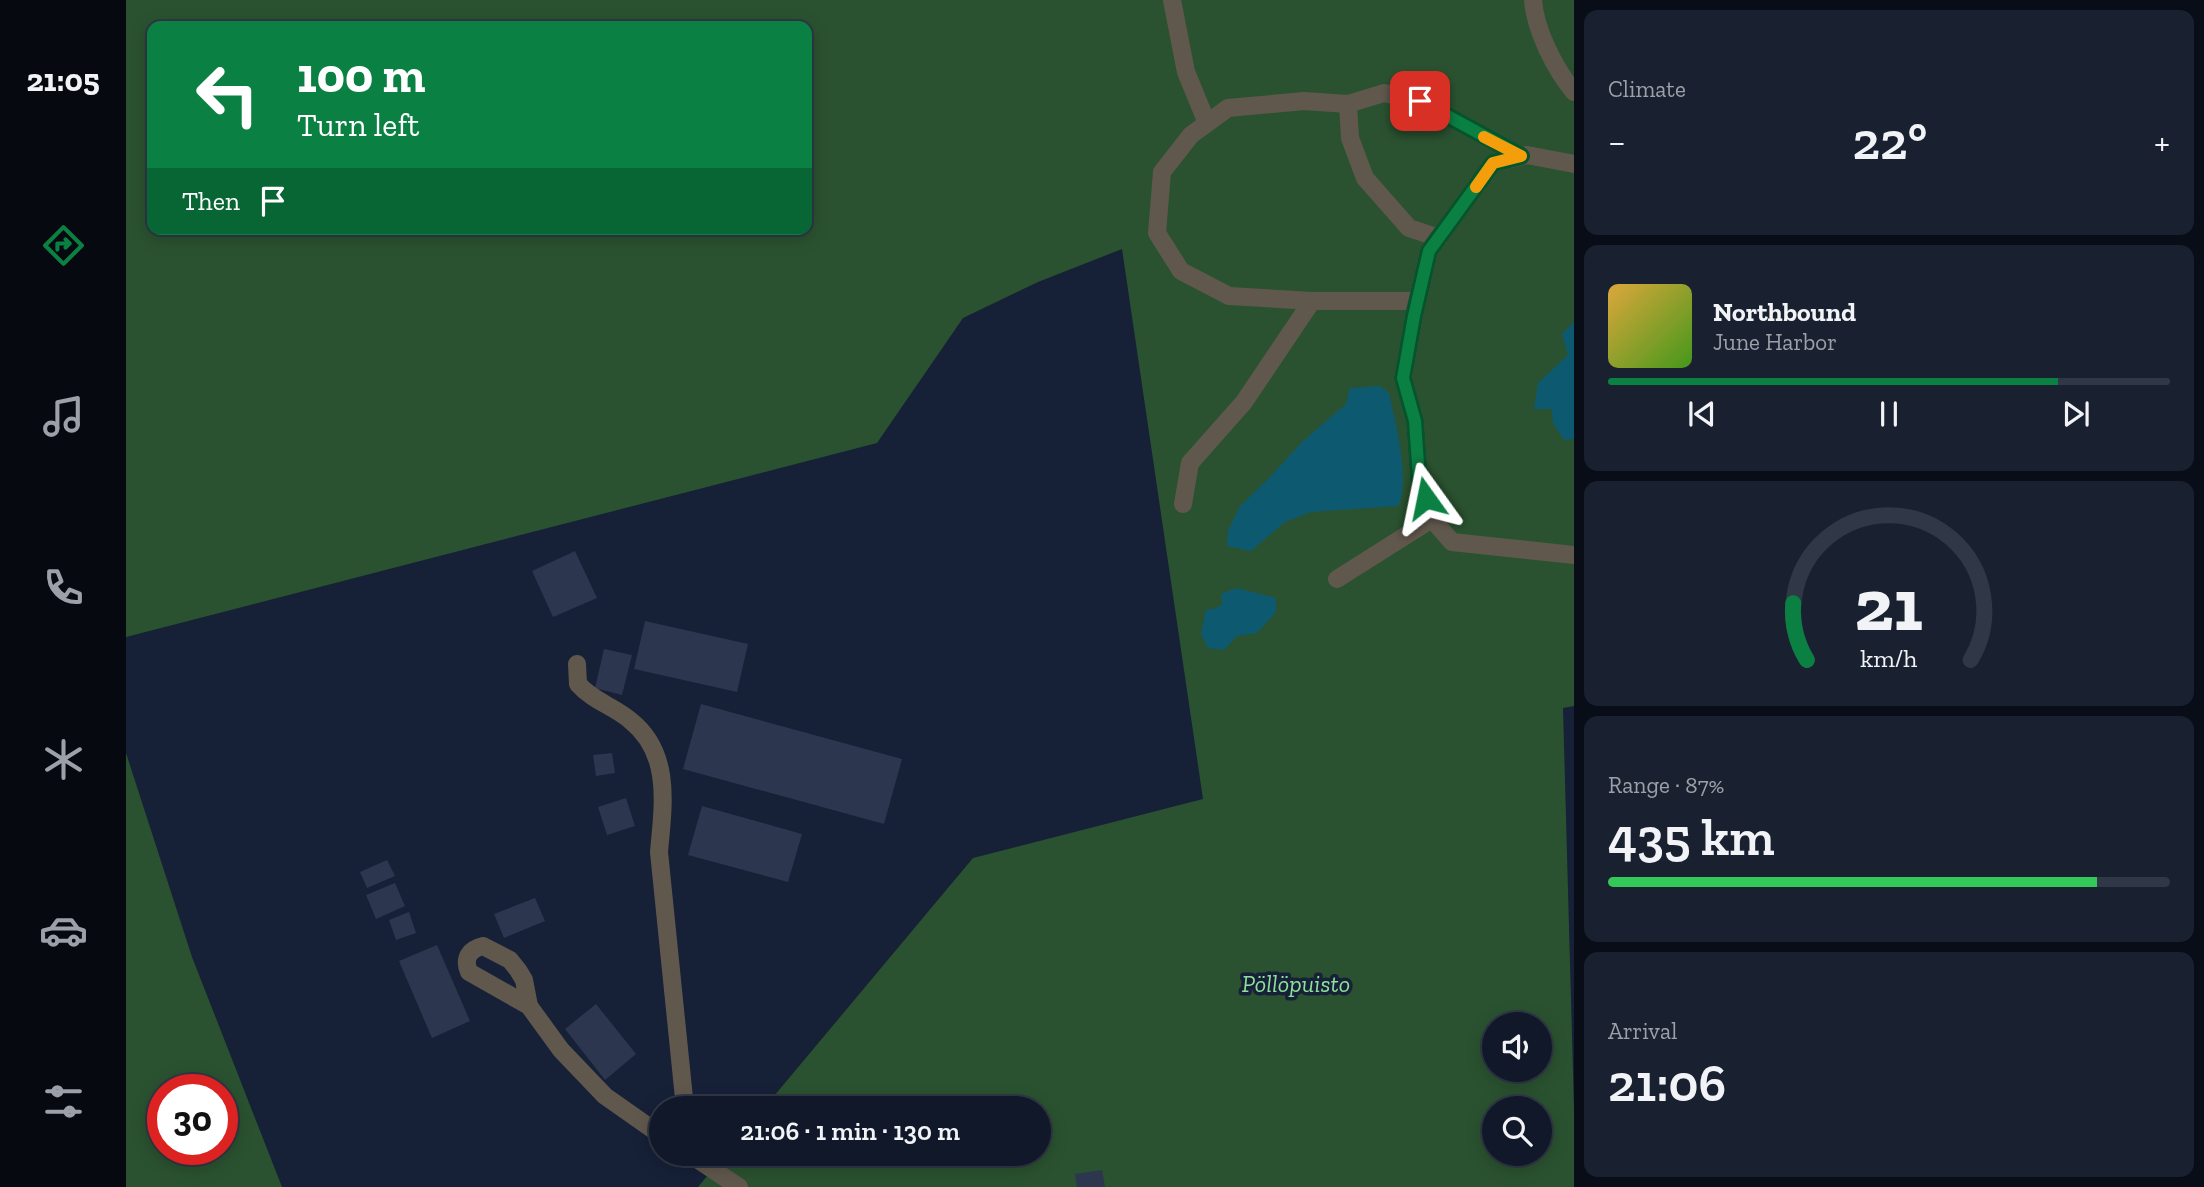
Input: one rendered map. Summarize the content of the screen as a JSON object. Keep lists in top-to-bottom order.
{
  "parks": ["Pöllöpuisto"],
  "page": {
    "tabs": "21:05",
    "tile": [
      "Climate",
      ["Range · 87%", "435 km"],
      ["Arrival", "21:06"]
    ],
    "turn": ["100 m", "Turn left"],
    "heat": ["−", "22°", "+"],
    "then": "Then",
    "song": ["Northbound", "June Harbor"],
    "limit": "30",
    "trip": "21:06 · 1 min · 130 m",
    "gauge": ["21", "km/h"]
  }
}
